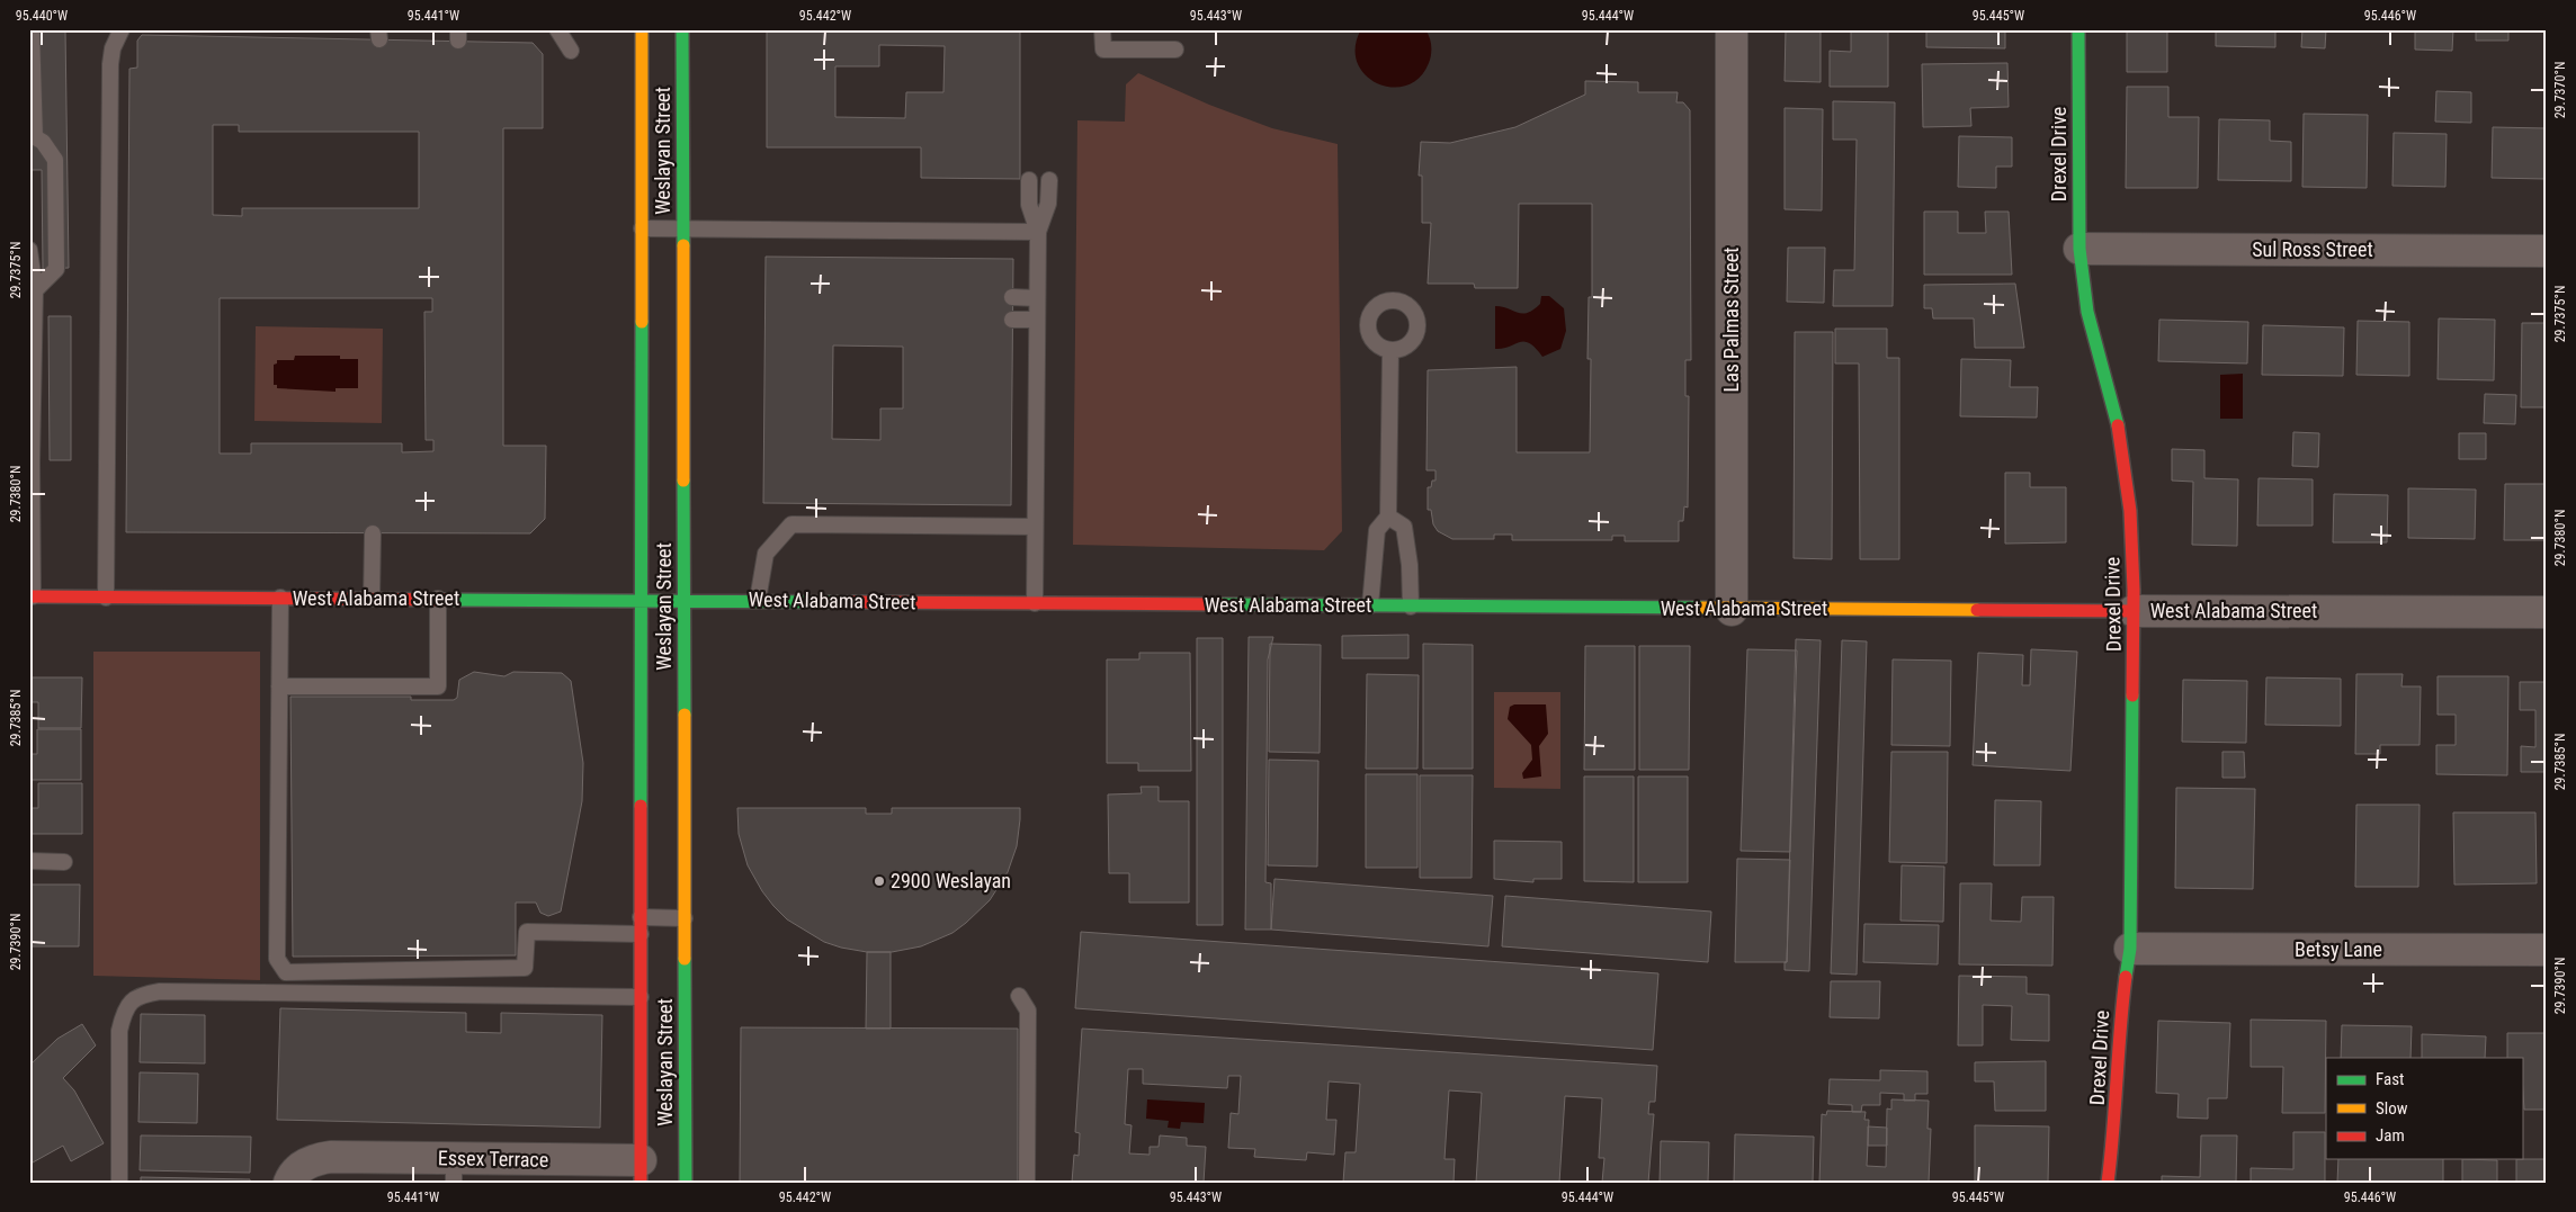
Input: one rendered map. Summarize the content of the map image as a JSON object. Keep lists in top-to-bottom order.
{
  "streets": {
    "street": [
      "Weslayan Street",
      "Drexel Drive",
      "Sul Ross Street",
      "Las Palmas Street",
      "West Alabama Street",
      "Betsy Lane",
      "Essex Terrace"
    ]
  },
  "crossings": [
    ["Weslayan Street", "West Alabama Street"],
    ["Weslayan Street", "Essex Terrace"],
    ["Drexel Drive", "Sul Ross Street"],
    ["Drexel Drive", "West Alabama Street"],
    ["Drexel Drive", "Betsy Lane"],
    ["Las Palmas Street", "West Alabama Street"]
  ],
  "places": ["2900 Weslayan"],
  "legend": ["Fast", "Slow", "Jam"],
  "coordinates": [
    "95.440°W",
    "95.441°W",
    "95.442°W",
    "95.443°W",
    "95.444°W",
    "95.445°W",
    "95.446°W",
    "29.7370°N",
    "29.7375°N",
    "29.7380°N",
    "29.7385°N",
    "29.7390°N"
  ]
}
